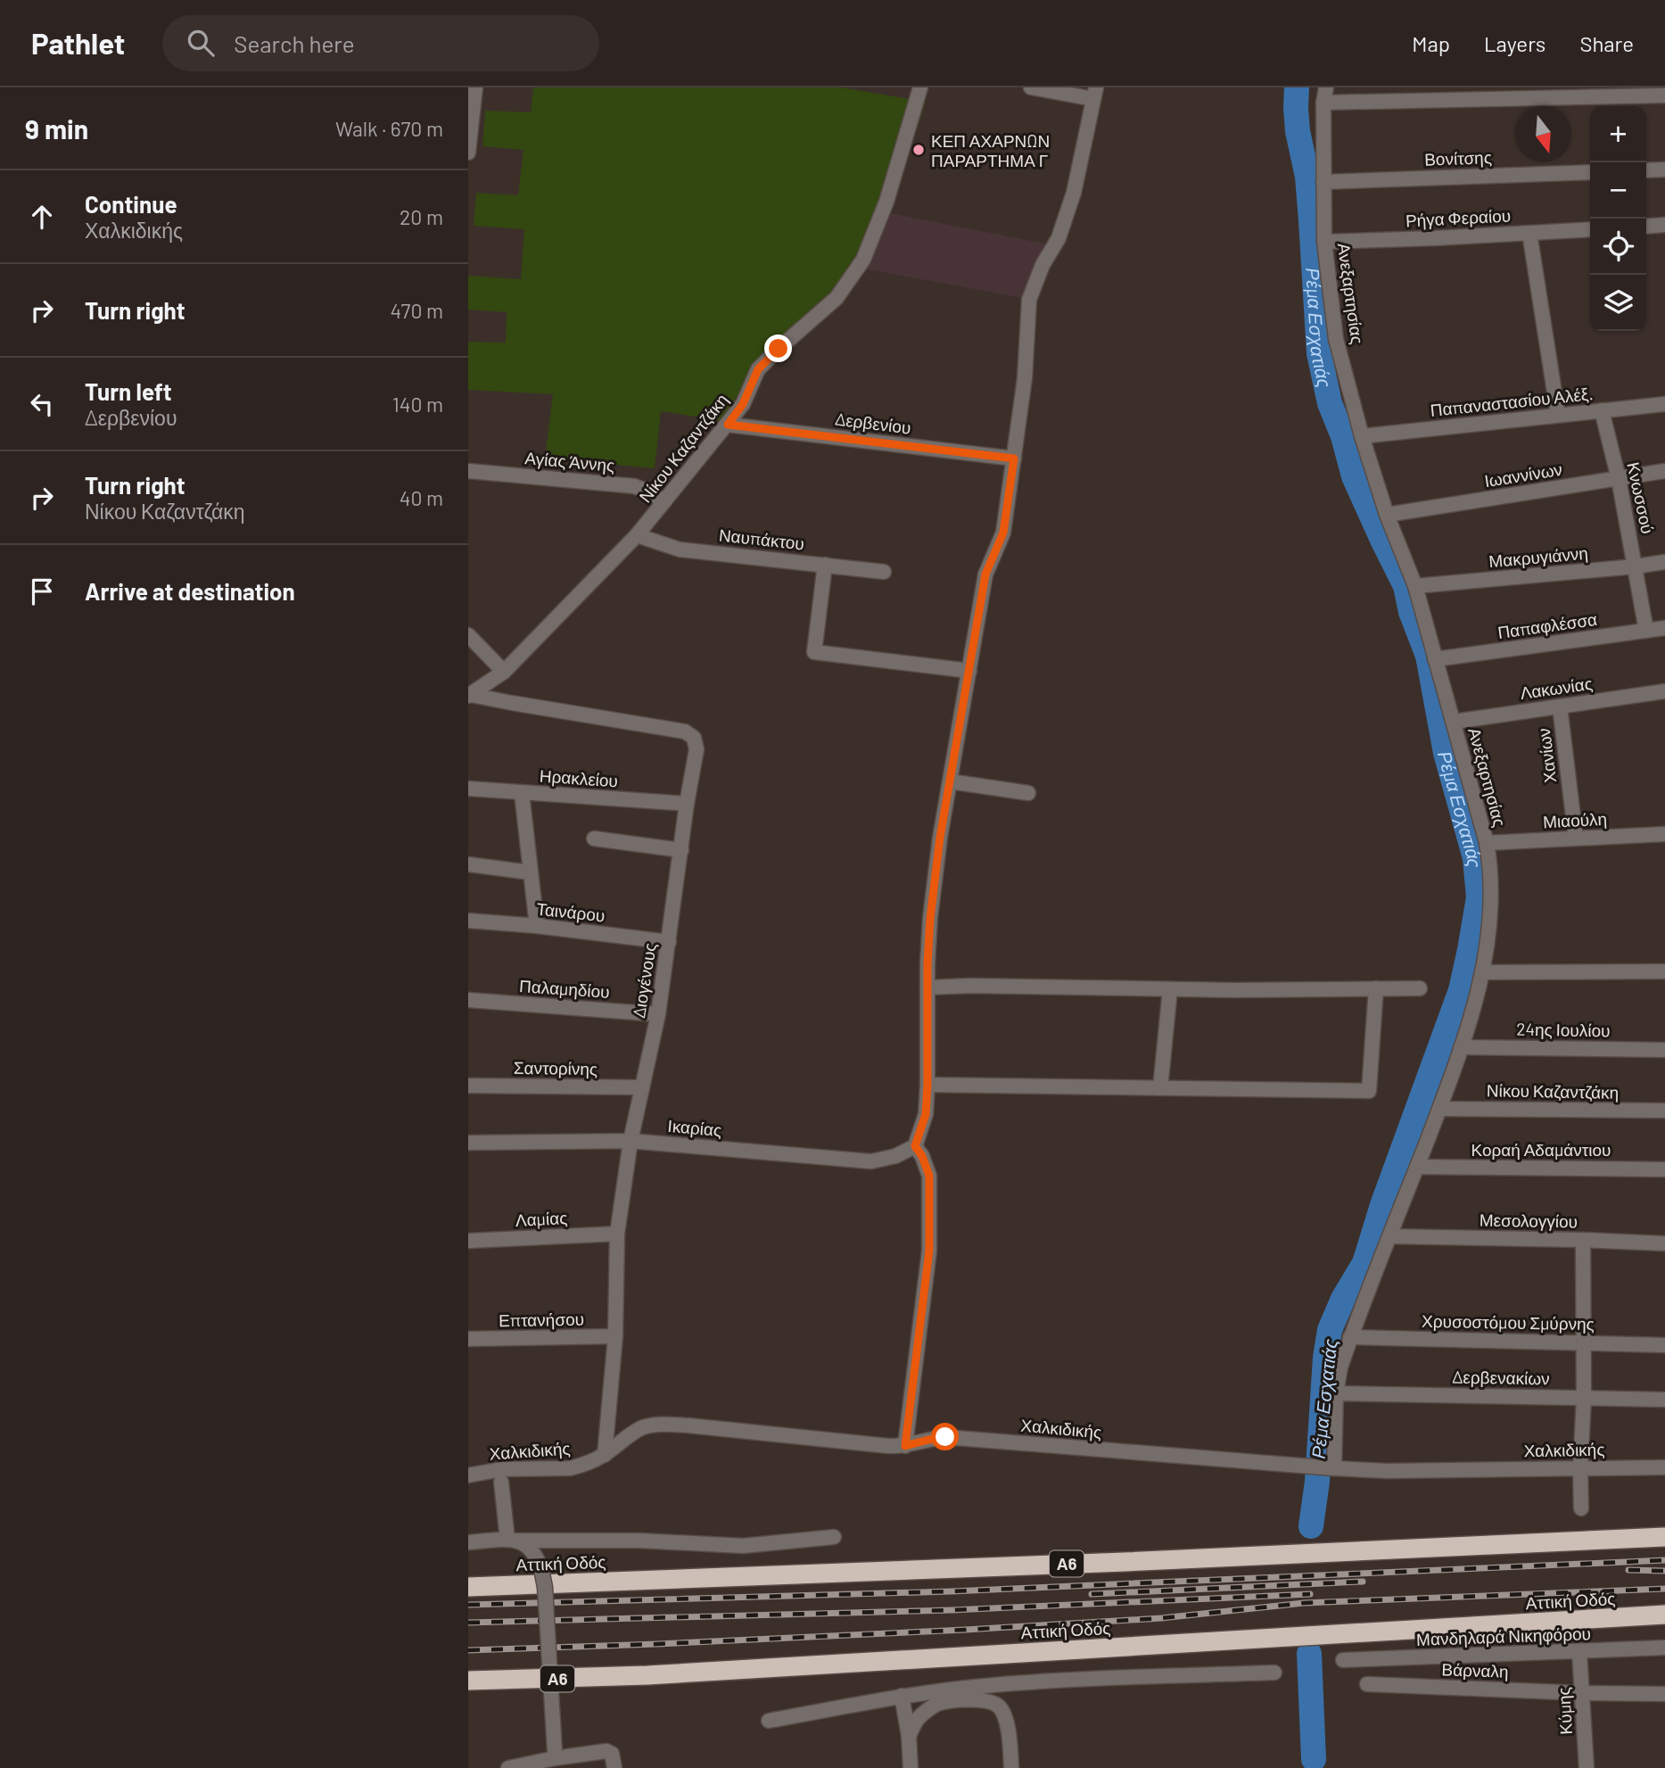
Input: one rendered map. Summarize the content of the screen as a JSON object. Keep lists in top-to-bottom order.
{
  "streets": {
    "highway": ["Αττική Οδός", "Α6"],
    "street": [
      "Βονίτσης",
      "Ρήγα Φεραίου",
      "Ανεξαρτησίας",
      "Παπαναστασίου Αλέξ.",
      "Δερβενίου",
      "Νίκου Καζαντζάκη",
      "Αγίας Άννης",
      "Ιωαννίνων",
      "Κνωσσού",
      "Ναυπάκτου",
      "Μακρυγιάννη",
      "Παπαφλέσσα",
      "Λακωνίας",
      "Χανίων",
      "Ηρακλείου",
      "Μιαούλη",
      "Ταινάρου",
      "Διογένους",
      "Παλαμηδίου",
      "24ης Ιουλίου",
      "Σαντορίνης",
      "Ικαρίας",
      "Κοραή Αδαμάντιου",
      "Λαμίας",
      "Μεσολογγίου",
      "Επτανήσου",
      "Χρυσοστόμου Σμύρνης",
      "Δερβενακίων",
      "Χαλκιδικής",
      "Μανδηλαρά Νικηφόρου",
      "Βάρναλη",
      "Κύμης"
    ]
  },
  "crossings": [
    ["Βονίτσης", "Ανεξαρτησίας"],
    ["Ρήγα Φεραίου", "Ανεξαρτησίας"],
    ["Ανεξαρτησίας", "Παπαναστασίου Αλέξ."],
    ["Ανεξαρτησίας", "Νίκου Καζαντζάκη"],
    ["Ανεξαρτησίας", "Ιωαννίνων"],
    ["Ανεξαρτησίας", "Μακρυγιάννη"],
    ["Ανεξαρτησίας", "Παπαφλέσσα"],
    ["Ανεξαρτησίας", "Λακωνίας"],
    ["Ανεξαρτησίας", "Μιαούλη"],
    ["Ανεξαρτησίας", "24ης Ιουλίου"],
    ["Ανεξαρτησίας", "Κοραή Αδαμάντιου"],
    ["Ανεξαρτησίας", "Μεσολογγίου"],
    ["Ανεξαρτησίας", "Χρυσοστόμου Σμύρνης"],
    ["Ανεξαρτησίας", "Δερβενακίων"],
    ["Ανεξαρτησίας", "Χαλκιδικής"],
    ["Παπαναστασίου Αλέξ.", "Κνωσσού"],
    ["Δερβενίου", "Νίκου Καζαντζάκη"],
    ["Νίκου Καζαντζάκη", "Αγίας Άννης"],
    ["Νίκου Καζαντζάκη", "Ναυπάκτου"],
    ["Νίκου Καζαντζάκη", "Διογένους"],
    ["Ιωαννίνων", "Κνωσσού"],
    ["Κνωσσού", "Μακρυγιάννη"],
    ["Κνωσσού", "Παπαφλέσσα"],
    ["Λακωνίας", "Χανίων"],
    ["Χανίων", "Μιαούλη"],
    ["Ηρακλείου", "Διογένους"],
    ["Ταινάρου", "Διογένους"],
    ["Διογένους", "Παλαμηδίου"],
    ["Διογένους", "Σαντορίνης"],
    ["Διογένους", "Ικαρίας"],
    ["Διογένους", "Λαμίας"],
    ["Διογένους", "Επτανήσου"],
    ["Διογένους", "Χαλκιδικής"],
    ["Μανδηλαρά Νικηφόρου", "Κύμης"],
    ["Βάρναλη", "Κύμης"]
  ],
  "water": ["Ρέμα Εσχατιάς"],
  "places": ["ΚΕΠ ΑΧΑΡΝΩΝ ΠΑΡΑΡΤΗΜΑ Γ"],
  "north": "bottom",
  "page": {
    "header": "Pathlet",
    "search": "Search here",
    "nav": ["Map", "Layers", "Share"],
    "heading": ["9 min", "Walk · 670 m"],
    "map_buttons": ["+", "−"],
    "list": [
      ["Continue", "Χαλκιδικής", "20 m"],
      ["Turn right", "470 m"],
      ["Turn left", "Δερβενίου", "140 m"],
      ["Turn right", "Νίκου Καζαντζάκη", "40 m"],
      "Arrive at destination"
    ]
  }
}
